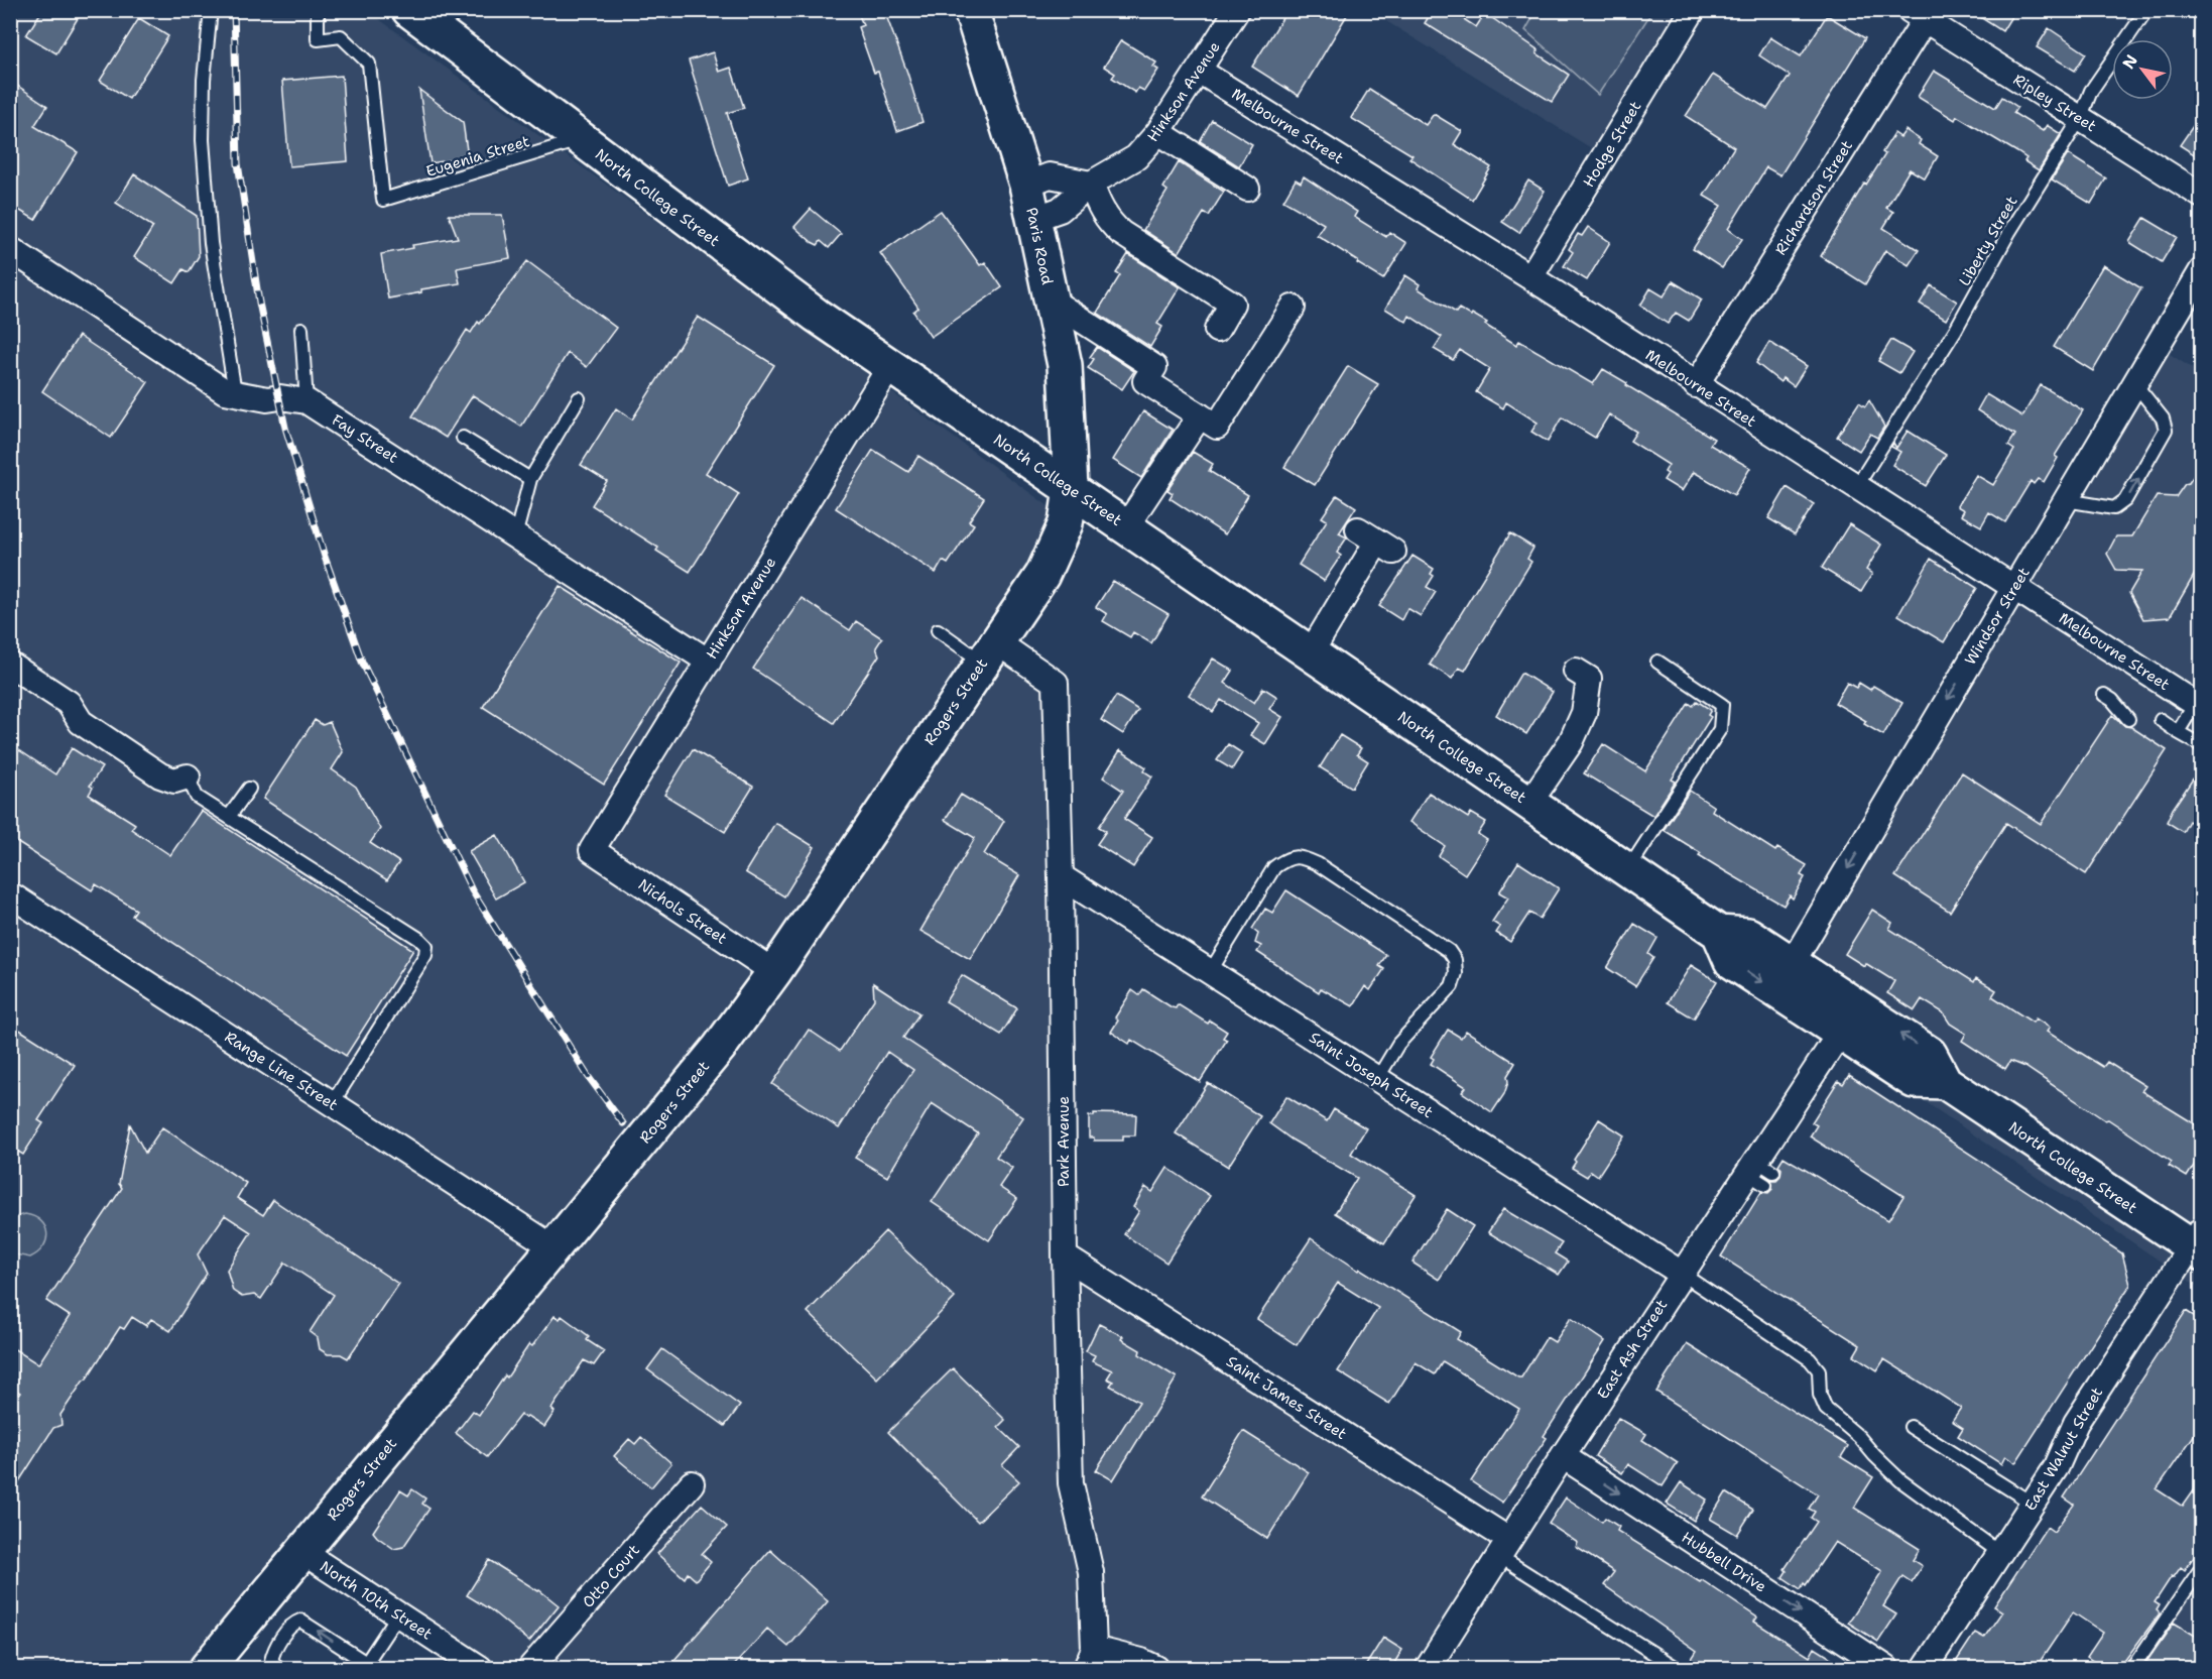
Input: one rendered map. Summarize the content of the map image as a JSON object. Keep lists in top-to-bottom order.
{
  "streets": {
    "main road": ["North College Street", "Paris Road", "Rogers Street"],
    "street": [
      "Hinkson Avenue",
      "Ripley Street",
      "Melbourne Street",
      "Hodge Street",
      "Richardson Street",
      "Fay Street",
      "Windsor Street",
      "Nichols Street",
      "Range Line Street",
      "Saint Joseph Street",
      "Park Avenue",
      "East Ash Street",
      "Saint James Street",
      "East Walnut Street",
      "Hubbell Drive",
      "Otto Court",
      "North 10th Street"
    ],
    "lane": ["Eugenia Street", "Liberty Street"]
  },
  "crossings": [
    ["Hinkson Avenue", "Melbourne Street"],
    ["Hinkson Avenue", "North College Street"],
    ["Hinkson Avenue", "Paris Road"],
    ["Hinkson Avenue", "Fay Street"],
    ["Hinkson Avenue", "Nichols Street"],
    ["Ripley Street", "Richardson Street"],
    ["Ripley Street", "Liberty Street"],
    ["Melbourne Street", "Hodge Street"],
    ["Melbourne Street", "Richardson Street"],
    ["Melbourne Street", "Liberty Street"],
    ["Melbourne Street", "Windsor Street"],
    ["Eugenia Street", "North College Street"],
    ["North College Street", "Paris Road"],
    ["North College Street", "Windsor Street"],
    ["North College Street", "Rogers Street"],
    ["North College Street", "East Walnut Street"],
    ["Paris Road", "Rogers Street"],
    ["Rogers Street", "Nichols Street"],
    ["Rogers Street", "Range Line Street"],
    ["Rogers Street", "Park Avenue"],
    ["Rogers Street", "North 10th Street"],
    ["Saint Joseph Street", "Park Avenue"],
    ["Saint Joseph Street", "East Ash Street"],
    ["Park Avenue", "Saint James Street"],
    ["East Ash Street", "Saint James Street"],
    ["East Ash Street", "Hubbell Drive"]
  ],
  "one_way": ["Windsor Street", "Hubbell Drive"],
  "north": "top left"
}
